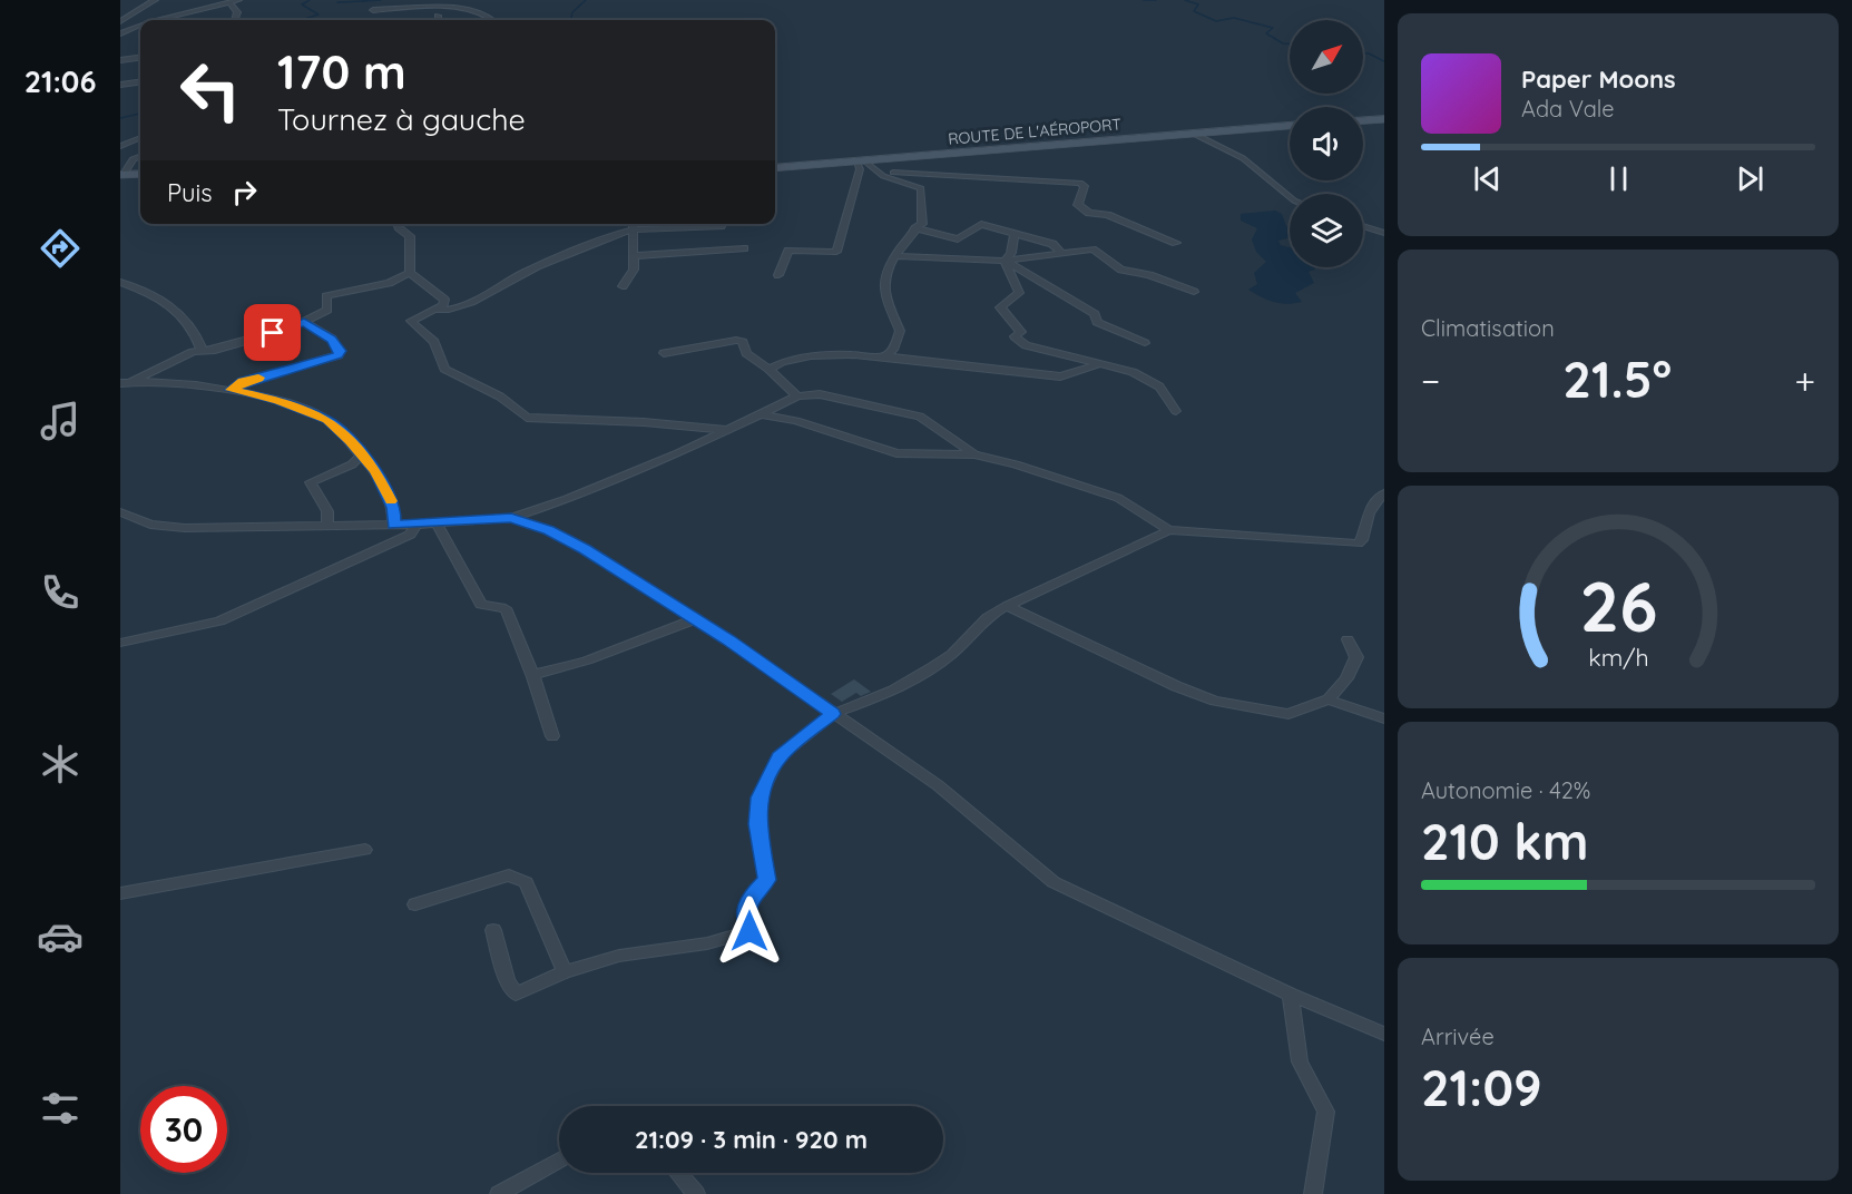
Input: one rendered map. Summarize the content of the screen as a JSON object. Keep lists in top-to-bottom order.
{
  "streets": {
    "main road": ["ROUTE DE L'AÉROPORT"]
  },
  "north": "top right",
  "page": {
    "tabs": "21:06",
    "turn": ["170 m", "Tournez à gauche"],
    "song": ["Paper Moons", "Ada Vale"],
    "then": "Puis",
    "tile": [
      "Climatisation",
      ["Autonomie · 42%", "210 km"],
      ["Arrivée", "21:09"]
    ],
    "heat": ["−", "21.5°", "+"],
    "limit": "30",
    "trip": "21:09 · 3 min · 920 m",
    "gauge": ["26", "km/h"]
  }
}
